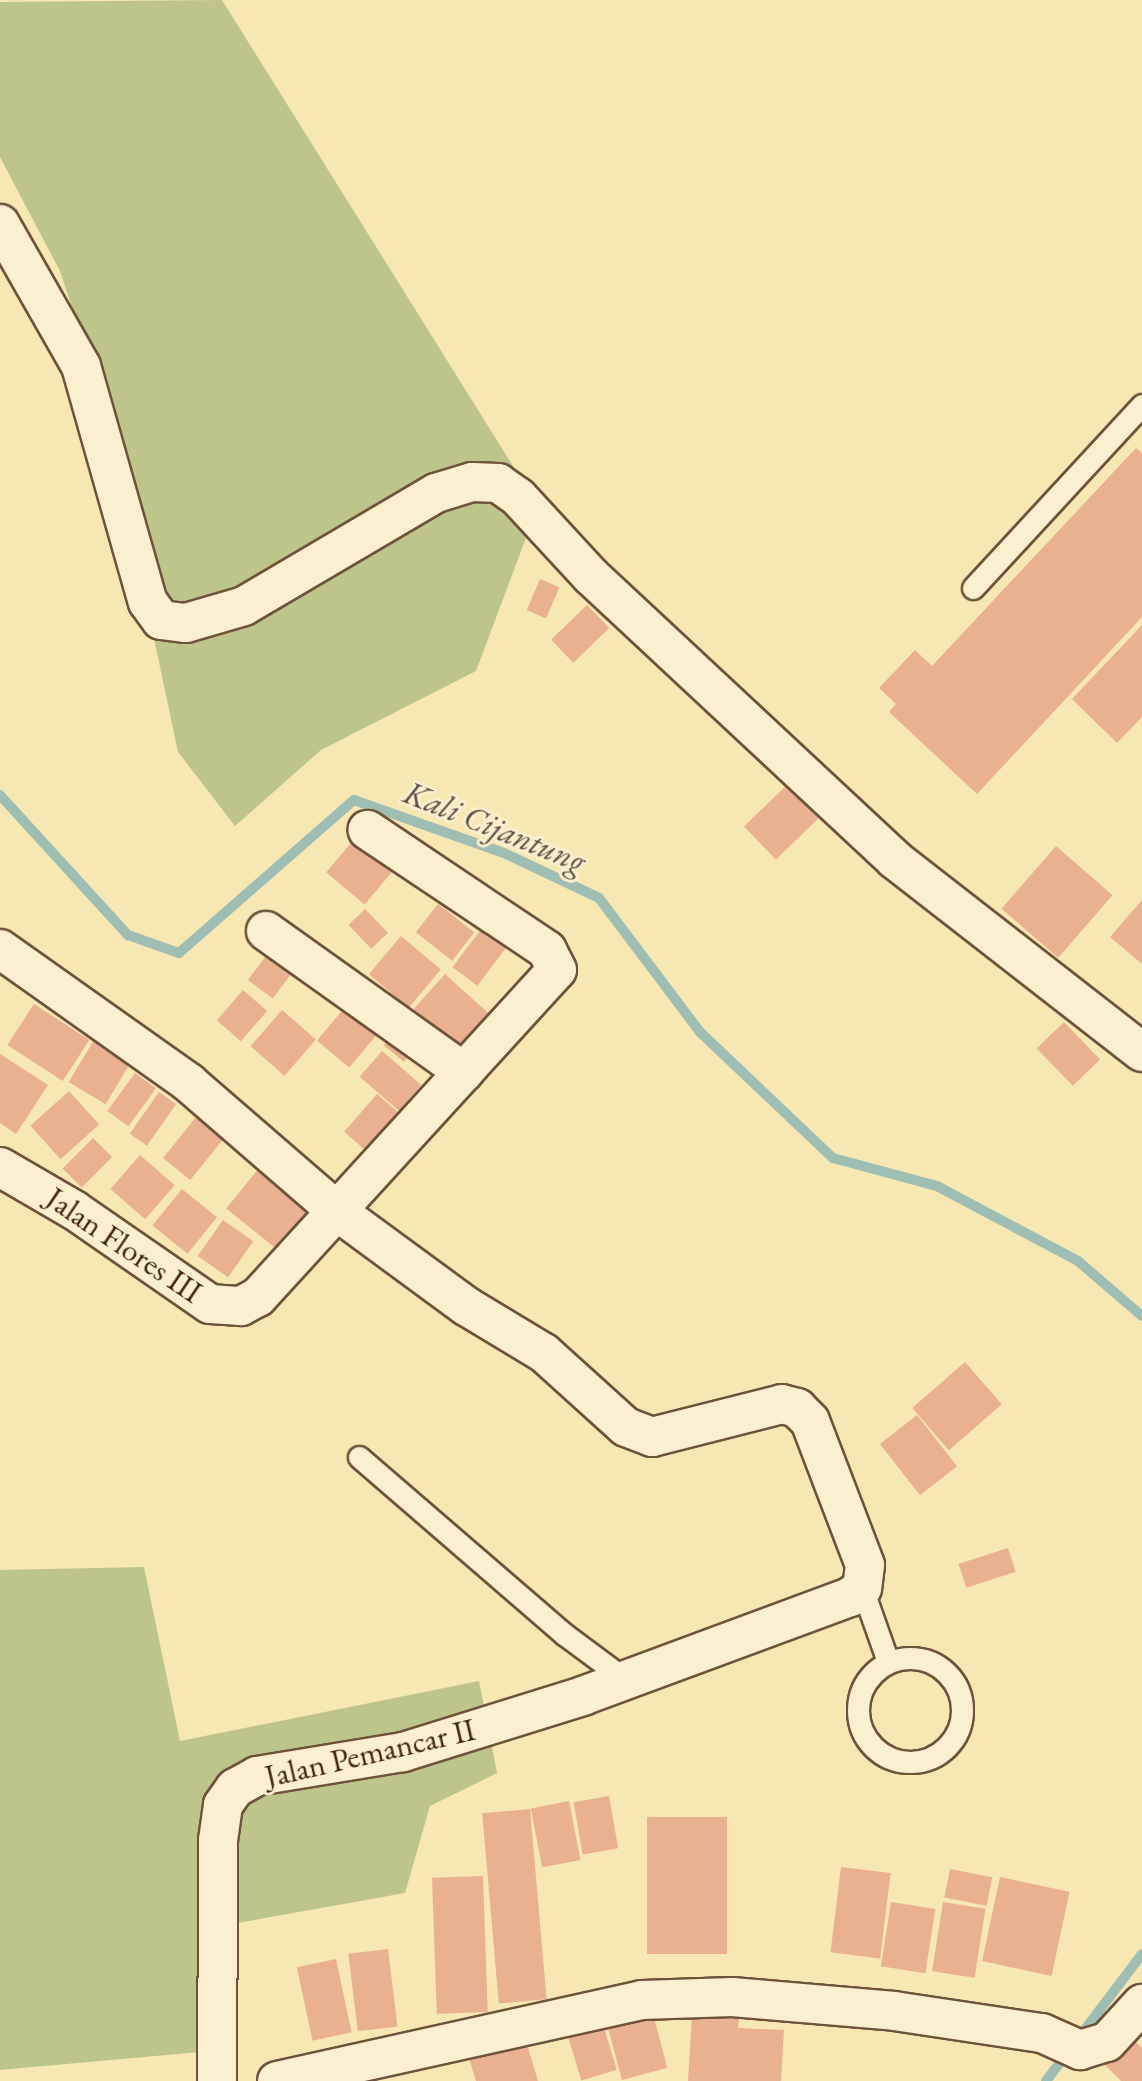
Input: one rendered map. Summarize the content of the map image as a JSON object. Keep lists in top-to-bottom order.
{
  "streets": {
    "street": ["Jalan Flores III", "Jalan Pemancar II"]
  },
  "water": ["Kali Cijantung"]
}
